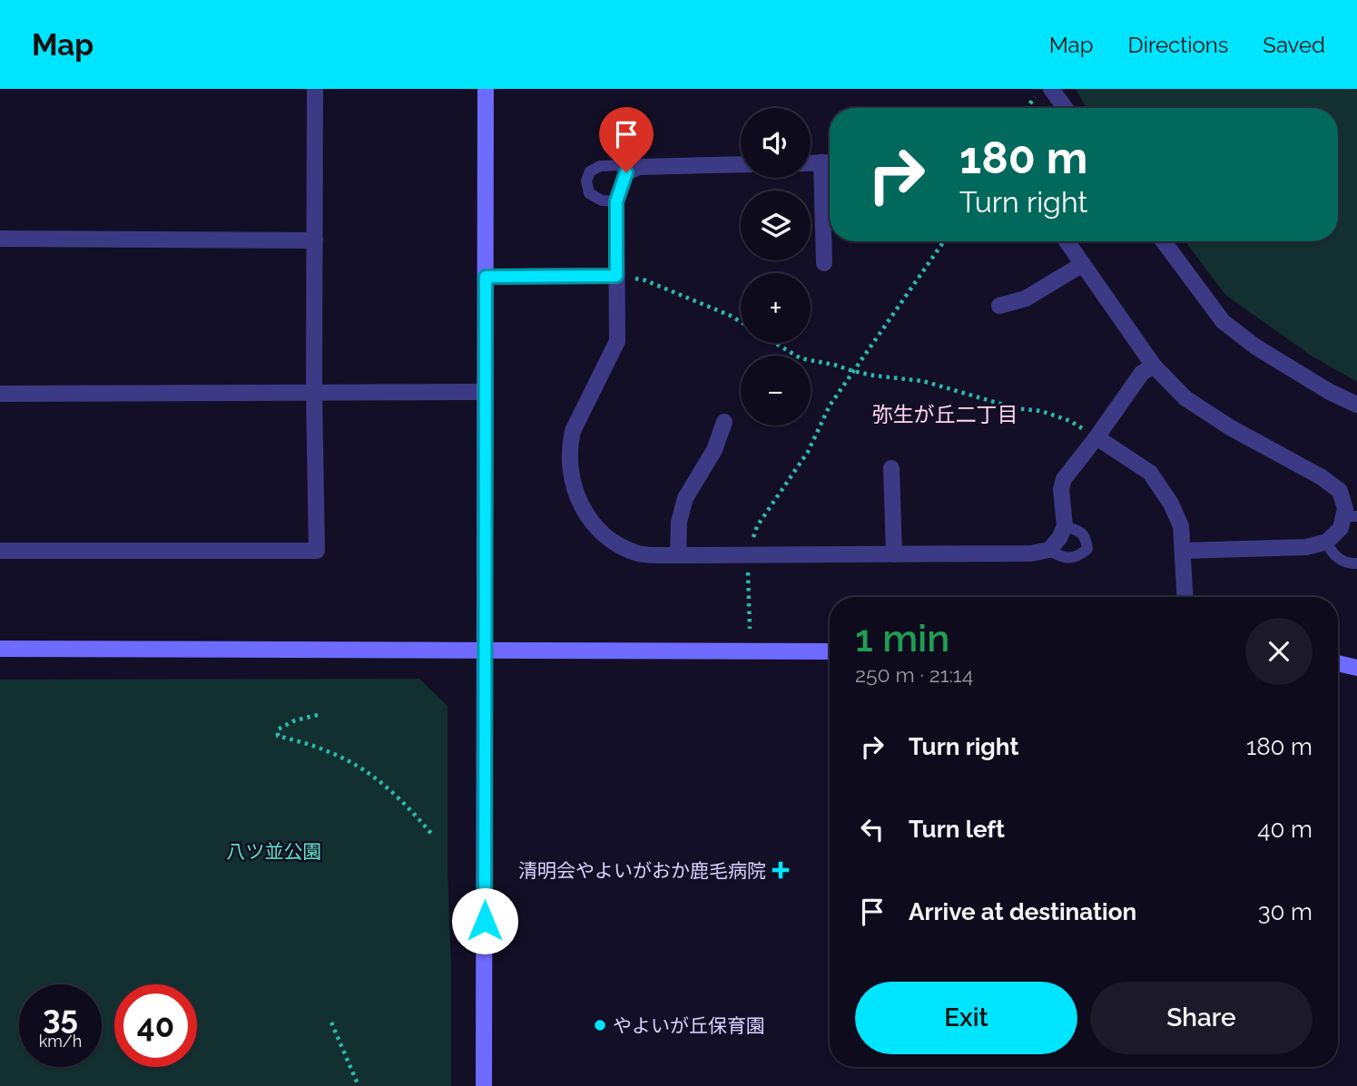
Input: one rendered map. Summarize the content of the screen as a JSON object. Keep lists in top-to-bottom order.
{
  "districts": ["弥生が丘二丁目"],
  "parks": ["八ツ並公園"],
  "places": {
    "health": ["清明会やよいがおか鹿毛病院"],
    "other": ["やよいが丘保育園"]
  },
  "page": {
    "header": "Map",
    "nav": ["Map", "Directions", "Saved"],
    "map_buttons": ["+", "−"],
    "turn": ["180 m", "Turn right"],
    "heading": ["1 min", "250 m · 21:14"],
    "list": [
      {
        "name": "Turn right",
        "value": "180 m"
      },
      {
        "name": "Turn left",
        "value": "40 m"
      },
      {
        "name": "Arrive at destination",
        "value": "30 m"
      }
    ],
    "buttons": ["Exit", "Share"],
    "speed": "35 km/h",
    "limit": "40"
  }
}
